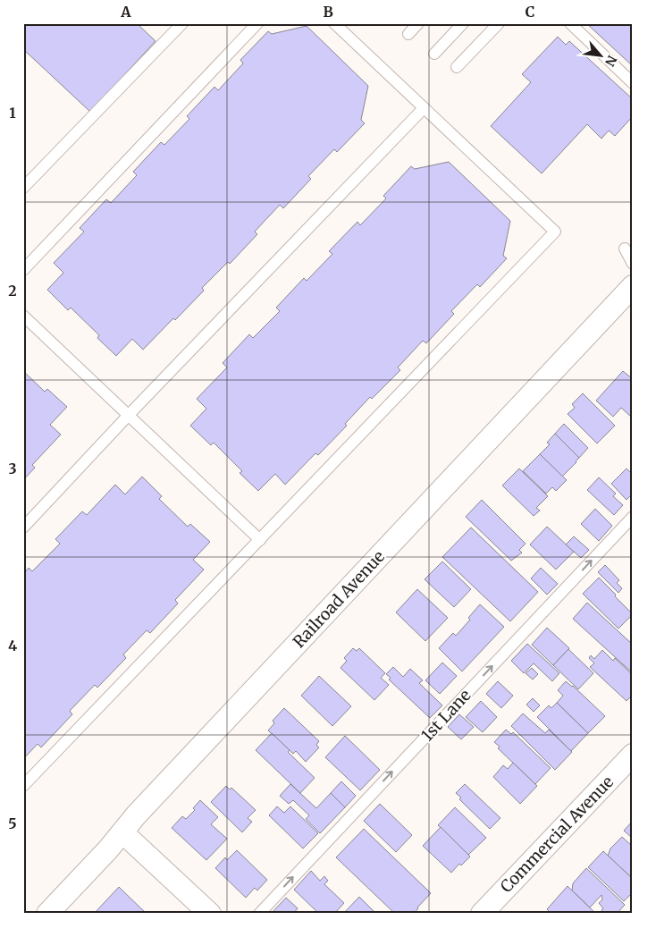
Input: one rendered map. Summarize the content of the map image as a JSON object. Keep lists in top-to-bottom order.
{
  "streets": {
    "street": ["Railroad Avenue", "Commercial Avenue"],
    "lane": ["1st Lane"]
  },
  "one_way": ["1st Lane"],
  "north": "bottom right",
  "grid": {
    "columns": ["A", "B", "C"],
    "rows": [
      "1",
      "2",
      "3",
      "4",
      "5"
    ]
  }
}
